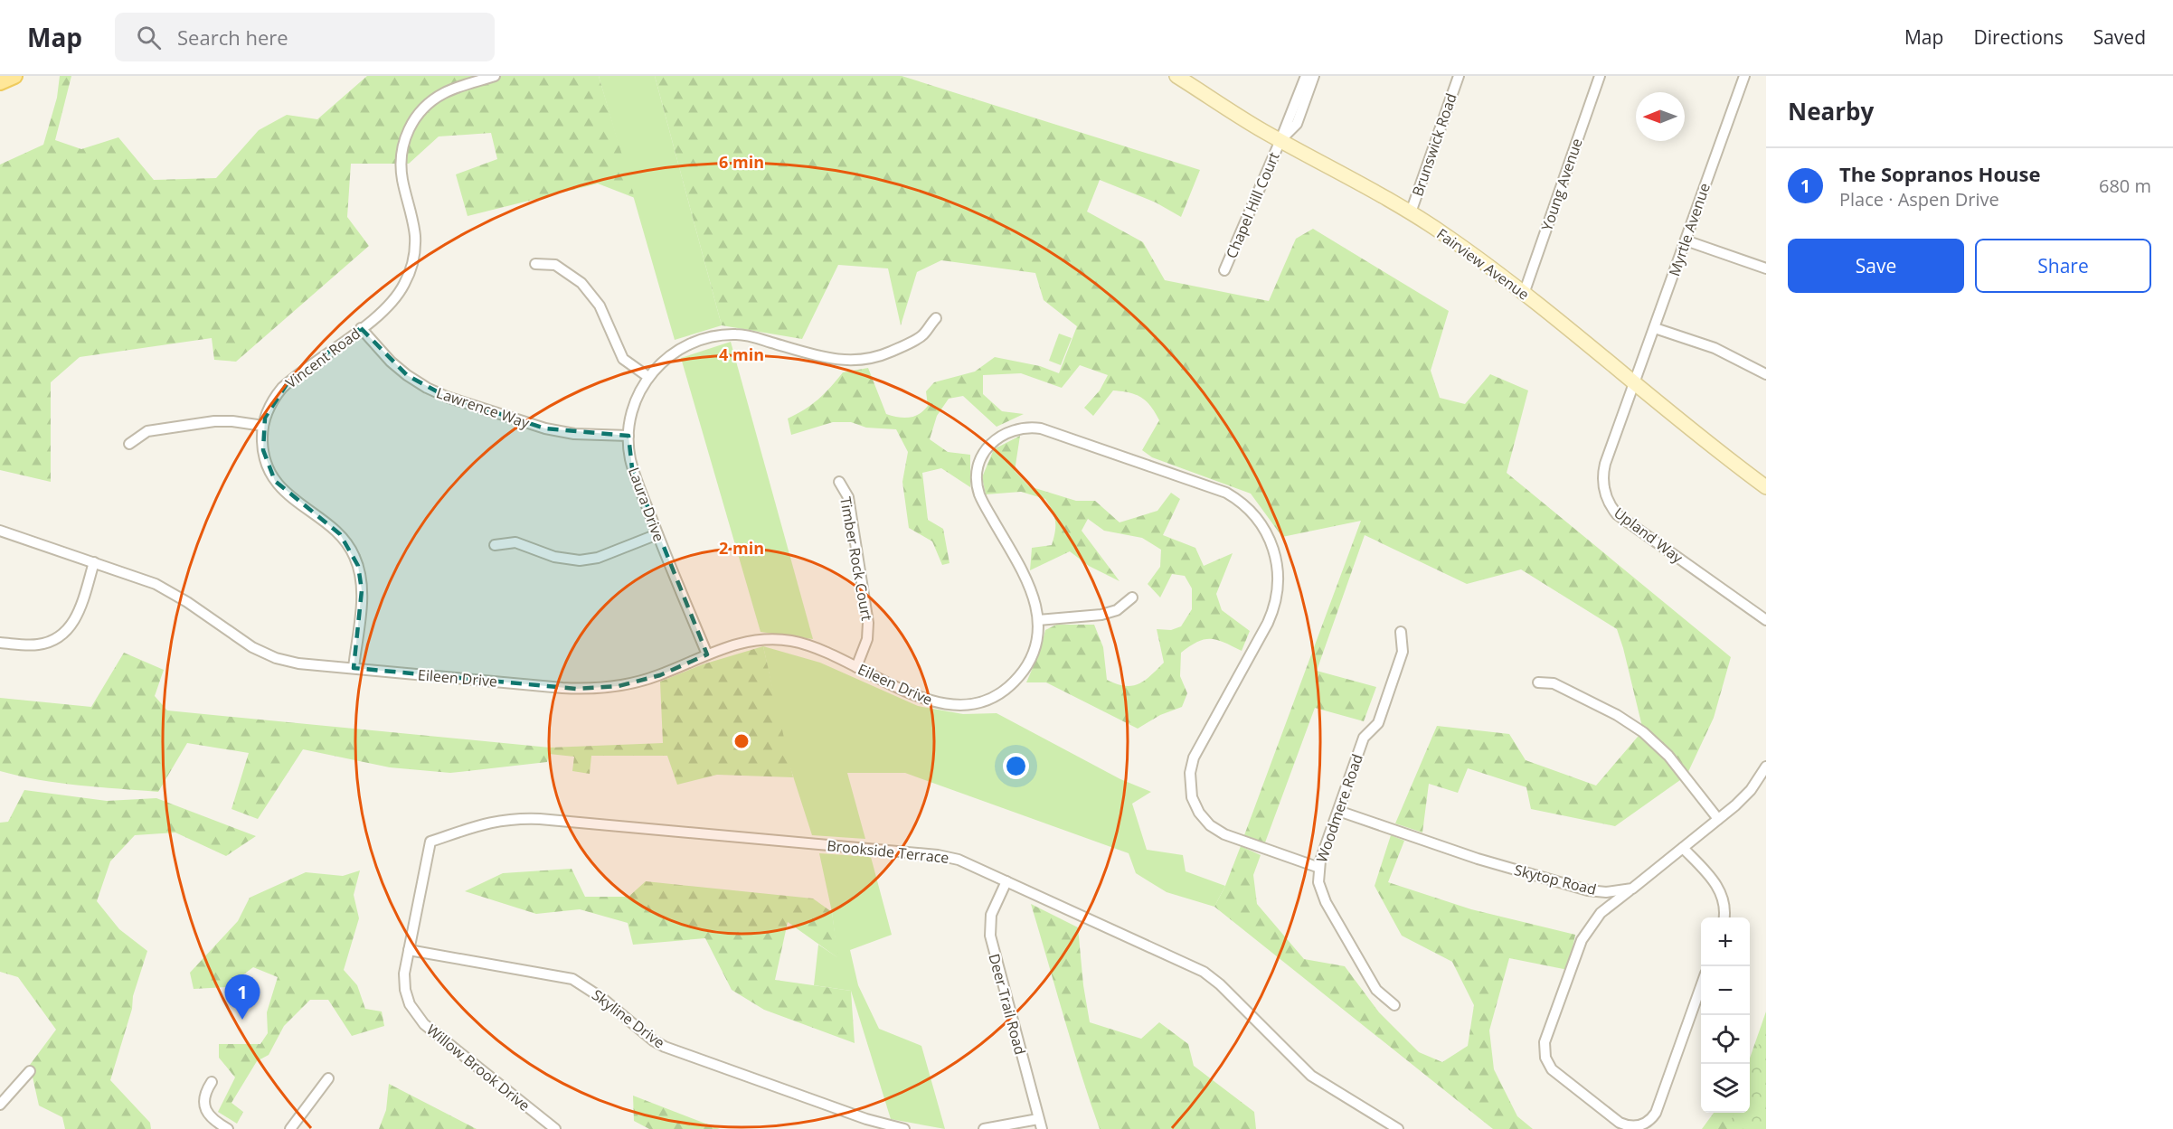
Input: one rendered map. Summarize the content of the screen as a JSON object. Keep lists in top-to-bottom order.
{
  "streets": {
    "main road": ["Fairview Avenue"],
    "street": [
      "Brunswick Road",
      "Young Avenue",
      "Chapel Hill Court",
      "Myrtle Avenue",
      "Vincent Road",
      "Lawrence Way",
      "Laura Drive",
      "Upland Way",
      "Timber Rock Court",
      "Eileen Drive",
      "Woodmere Road",
      "Brookside Terrace",
      "Skytop Road",
      "Deer Trail Road",
      "Skyline Drive",
      "Willow Brook Drive"
    ]
  },
  "crossings": [
    ["Brunswick Road", "Fairview Avenue"],
    ["Young Avenue", "Fairview Avenue"],
    ["Chapel Hill Court", "Fairview Avenue"],
    ["Myrtle Avenue", "Fairview Avenue"],
    ["Myrtle Avenue", "Upland Way"],
    ["Fairview Avenue", "Upland Way"],
    ["Vincent Road", "Lawrence Way"],
    ["Vincent Road", "Eileen Drive"],
    ["Lawrence Way", "Laura Drive"],
    ["Laura Drive", "Eileen Drive"],
    ["Timber Rock Court", "Eileen Drive"],
    ["Eileen Drive", "Woodmere Road"],
    ["Woodmere Road", "Skytop Road"],
    ["Brookside Terrace", "Deer Trail Road"],
    ["Brookside Terrace", "Willow Brook Drive"],
    ["Skyline Drive", "Willow Brook Drive"]
  ],
  "north": "left",
  "page": {
    "header": "Map",
    "search": "Search here",
    "nav": ["Map", "Directions", "Saved"],
    "heading": "Nearby",
    "list": [
      {
        "mark": "1",
        "name": "The Sopranos House",
        "note": "Place · Aspen Drive",
        "value": "680 m"
      }
    ],
    "buttons": ["Save", "Share"],
    "map_buttons": ["+", "−"],
    "pins": "1"
  },
  "rings": ["6 min", "4 min", "2 min"]
}
